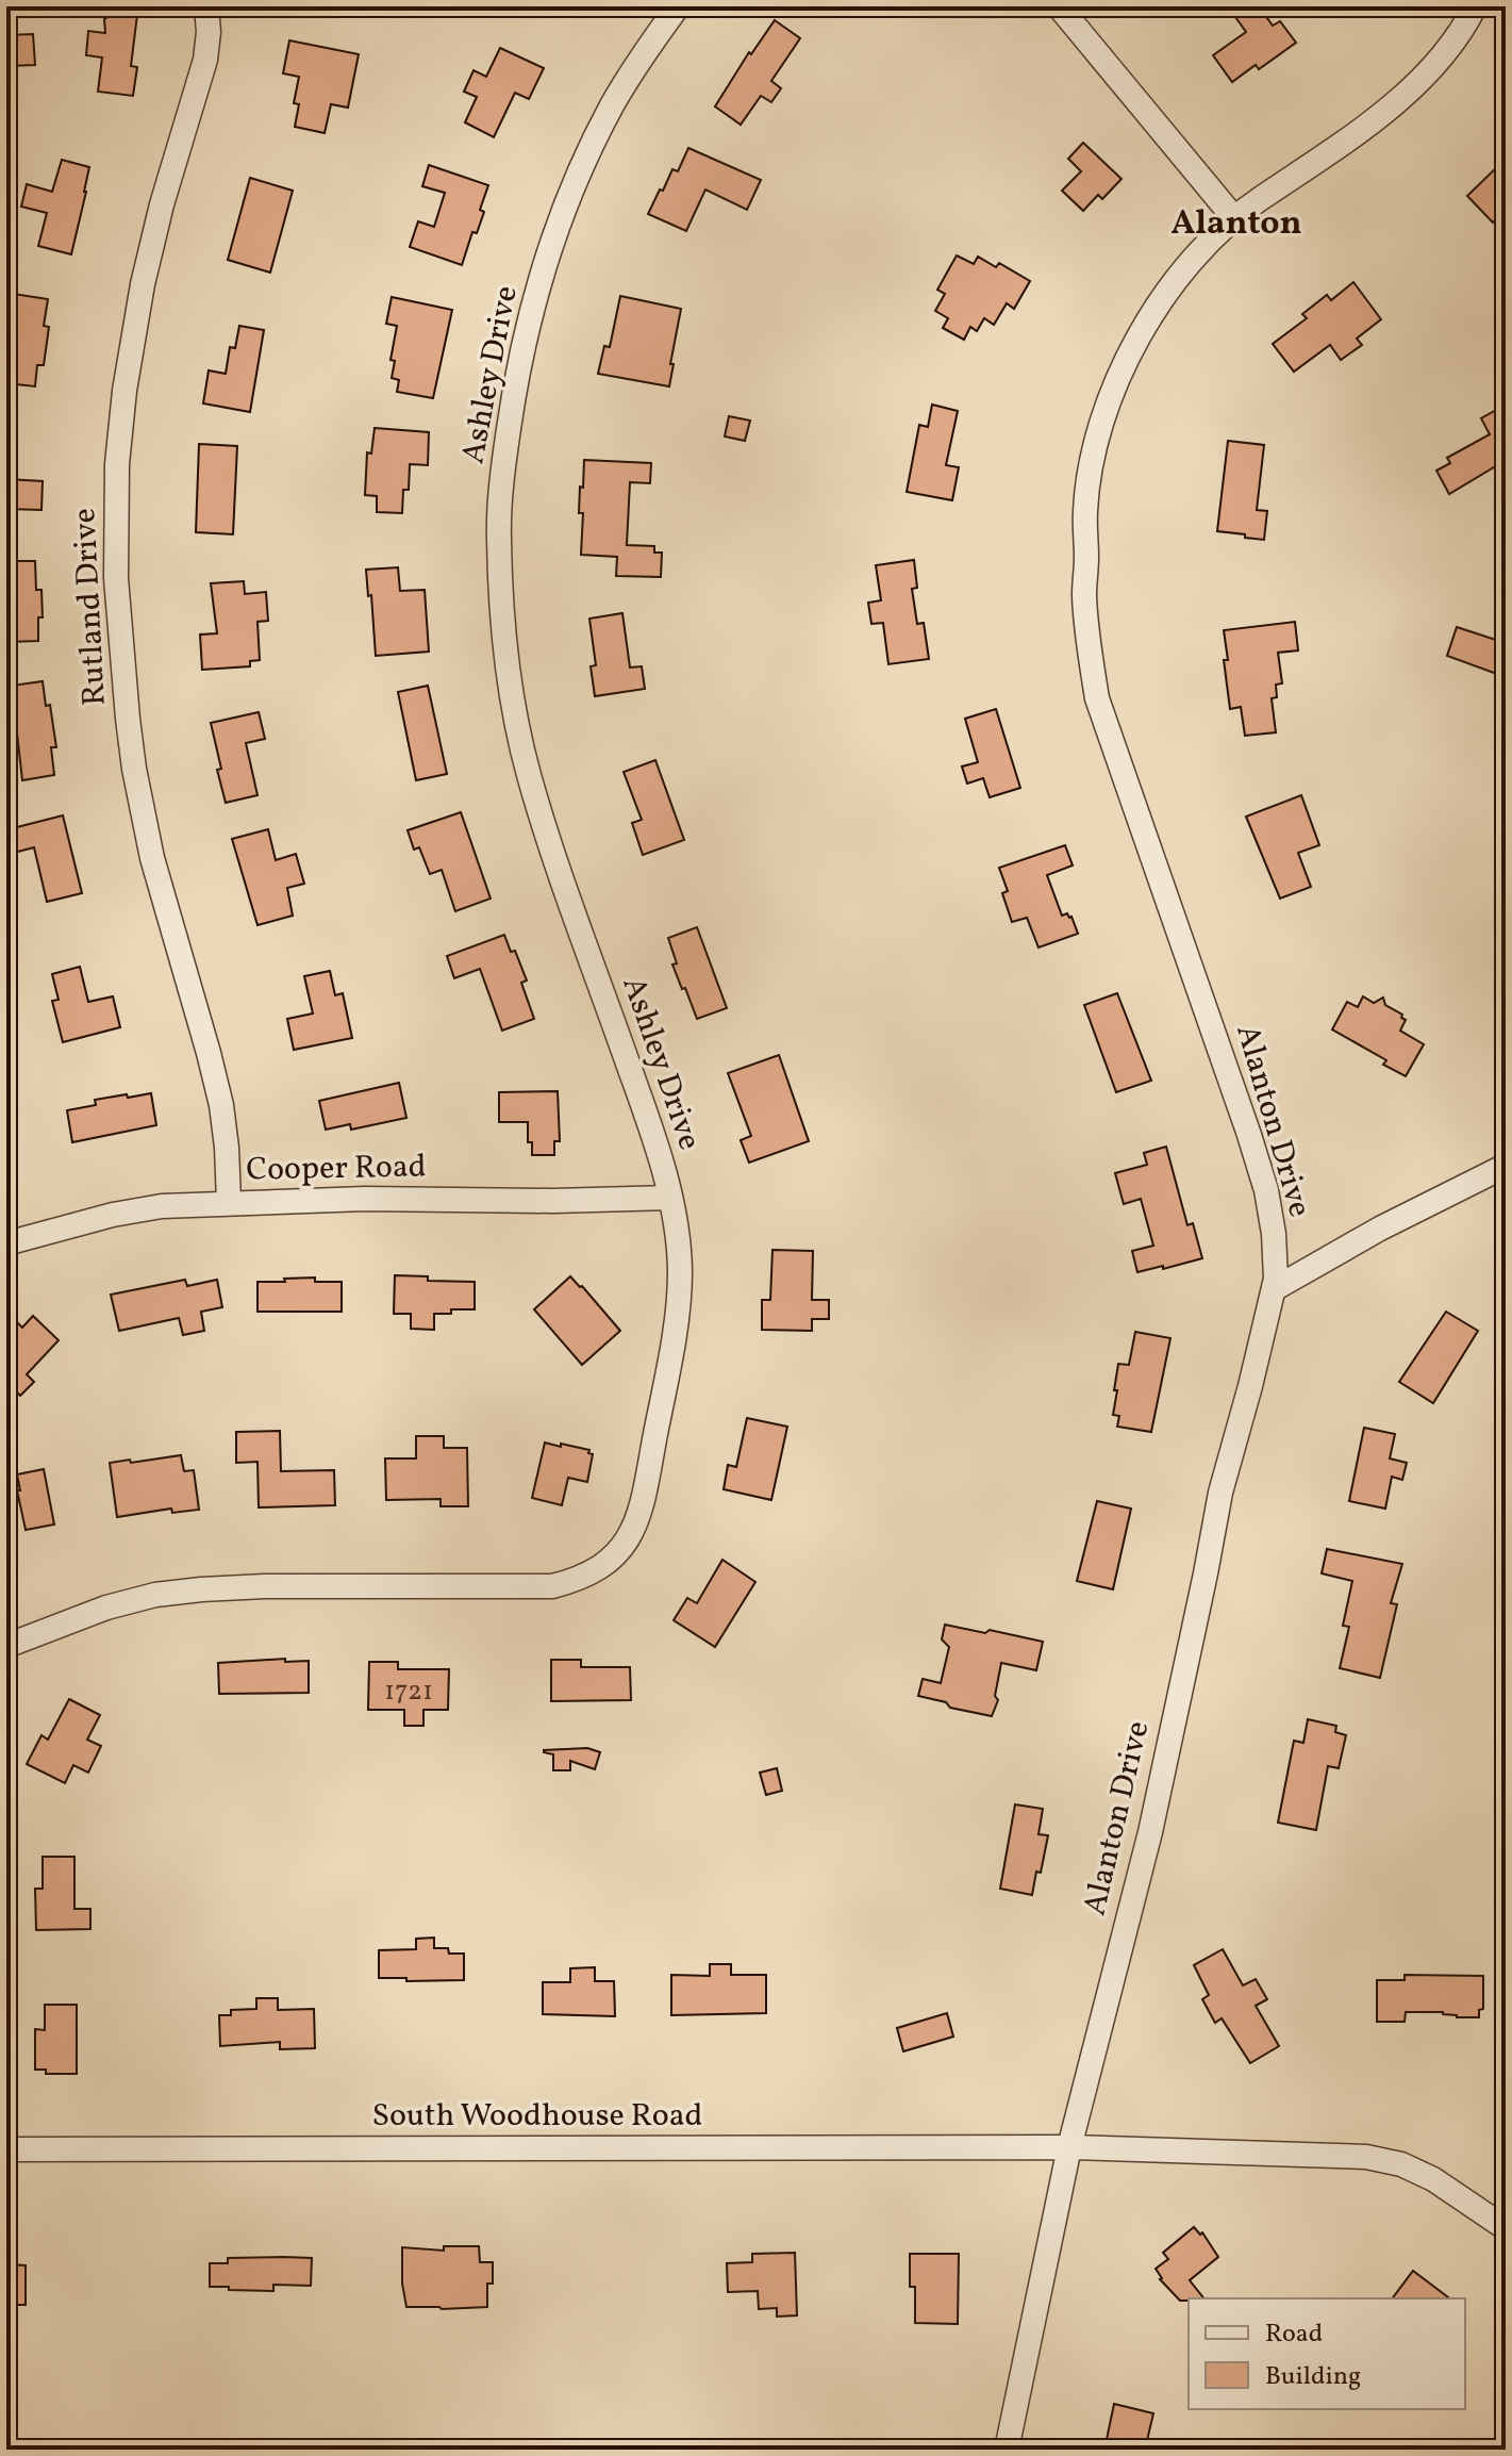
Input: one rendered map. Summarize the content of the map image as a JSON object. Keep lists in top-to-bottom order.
{
  "streets": {
    "street": [
      "Ashley Drive",
      "Rutland Drive",
      "Alanton Drive",
      "Cooper Road",
      "South Woodhouse Road"
    ]
  },
  "crossings": [
    ["Ashley Drive", "Cooper Road"],
    ["Rutland Drive", "Cooper Road"],
    ["Alanton Drive", "South Woodhouse Road"]
  ],
  "districts": ["Alanton"],
  "house_numbers": ["1721"],
  "legend": ["Road", "Building"]
}
